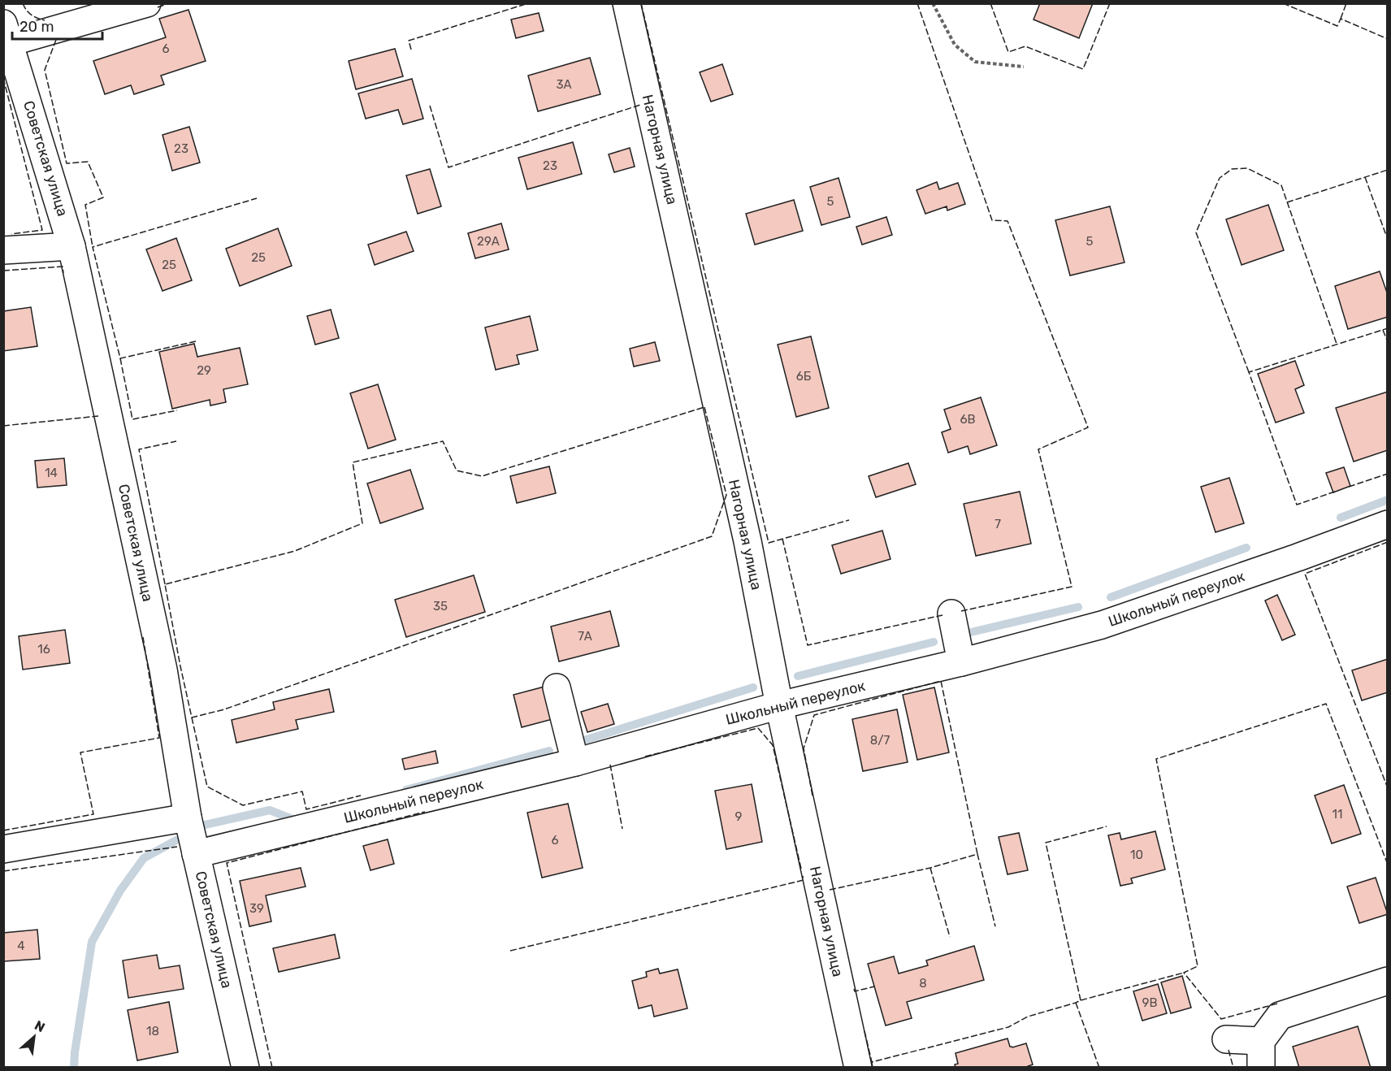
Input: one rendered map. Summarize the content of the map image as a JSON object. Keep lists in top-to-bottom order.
{
  "streets": {
    "street": ["Нагорная улица", "Советская улица", "Школьный переулок"]
  },
  "crossings": [
    ["Нагорная улица", "Школьный переулок"],
    ["Советская улица", "Школьный переулок"]
  ],
  "house_numbers": [
    "6",
    "3А",
    "23",
    "23",
    "5",
    "29А",
    "5",
    "25",
    "25",
    "29",
    "6Б",
    "6В",
    "14",
    "7",
    "35",
    "7А",
    "16",
    "8/7",
    "11",
    "9",
    "6",
    "10",
    "39",
    "4",
    "8",
    "9В",
    "18"
  ],
  "scale_bar": "20 m",
  "north": "top right"
}
